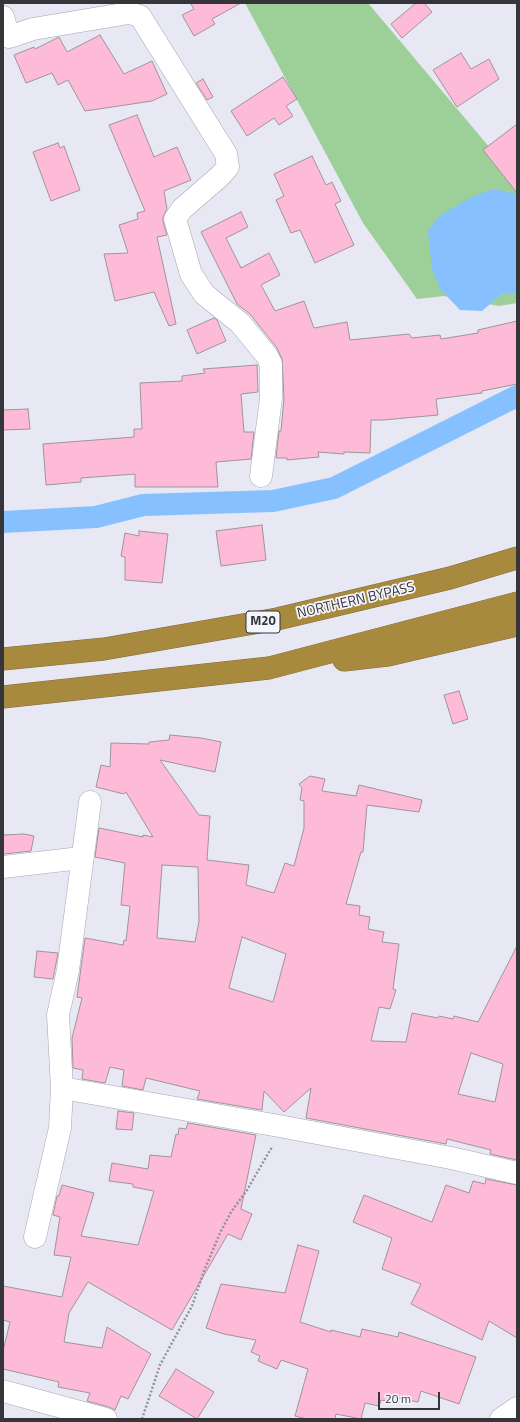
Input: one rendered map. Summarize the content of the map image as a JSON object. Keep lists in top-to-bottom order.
{
  "streets": {
    "highway": ["NORTHERN BYPASS", "M20"]
  },
  "scale_bar": "20 m"
}
